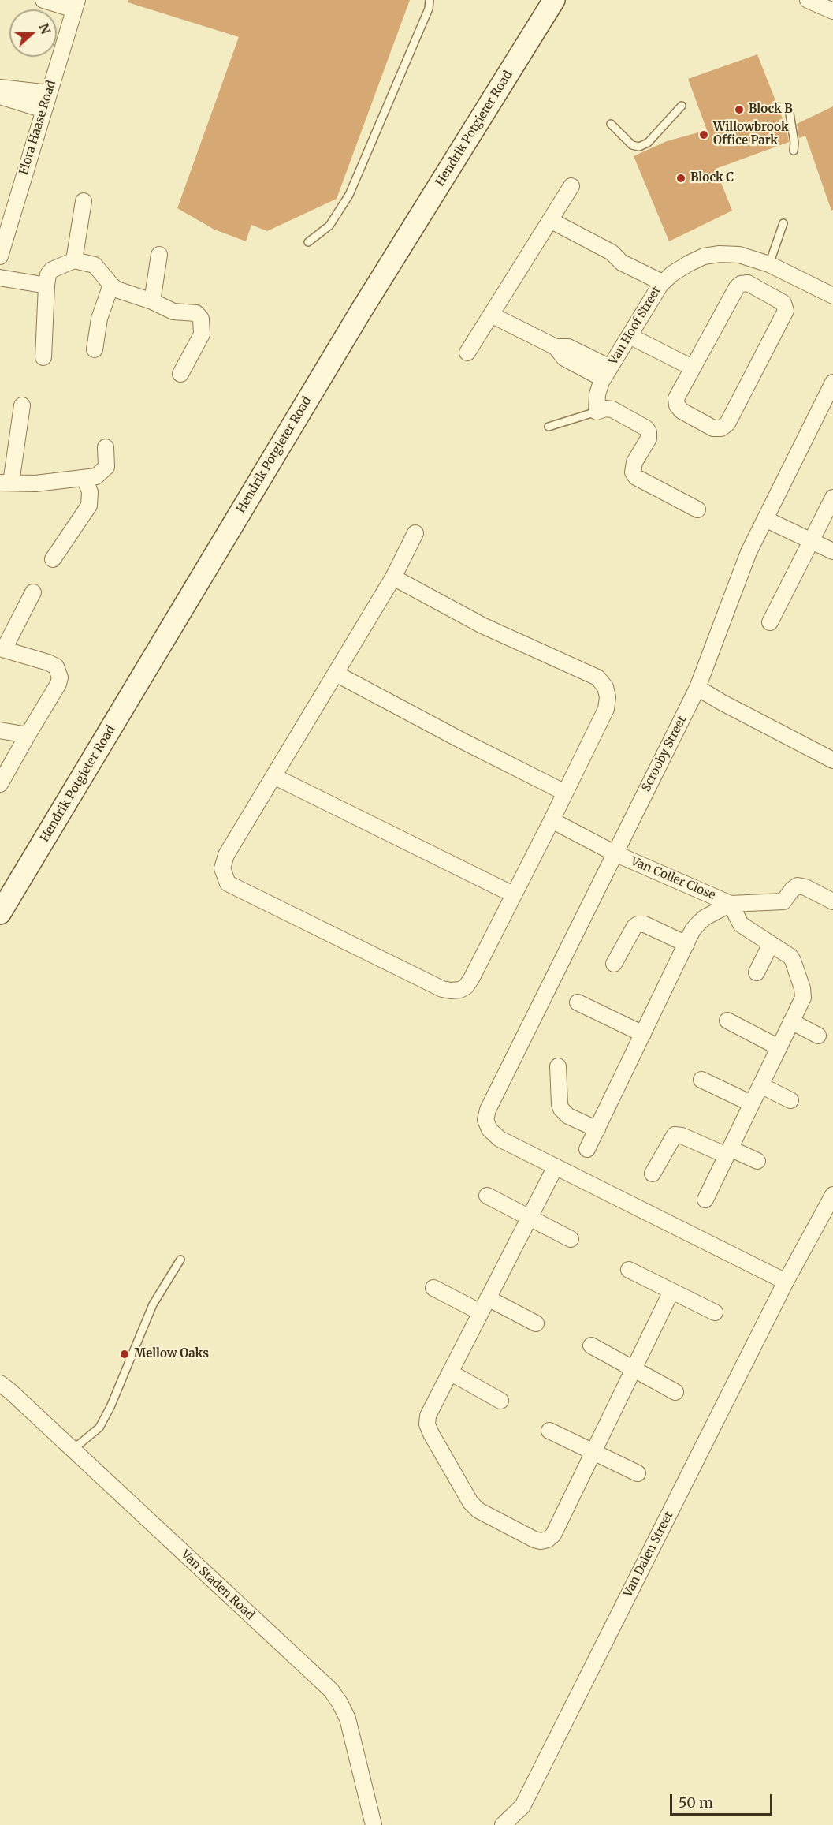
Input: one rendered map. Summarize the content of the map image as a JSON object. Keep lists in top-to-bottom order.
{
  "streets": {
    "main road": ["Hendrik Potgieter Road"],
    "street": [
      "Flora Haase Road",
      "Van Hoof Street",
      "Scrooby Street",
      "Van Coller Close",
      "Van Dalen Street",
      "Van Staden Road"
    ]
  },
  "crossings": [
    ["Scrooby Street", "Van Coller Close"]
  ],
  "places": [
    "Block B",
    "Willowbrook Office Park",
    "Block C",
    "Mellow Oaks"
  ],
  "scale_bar": "50 m",
  "north": "right"
}
